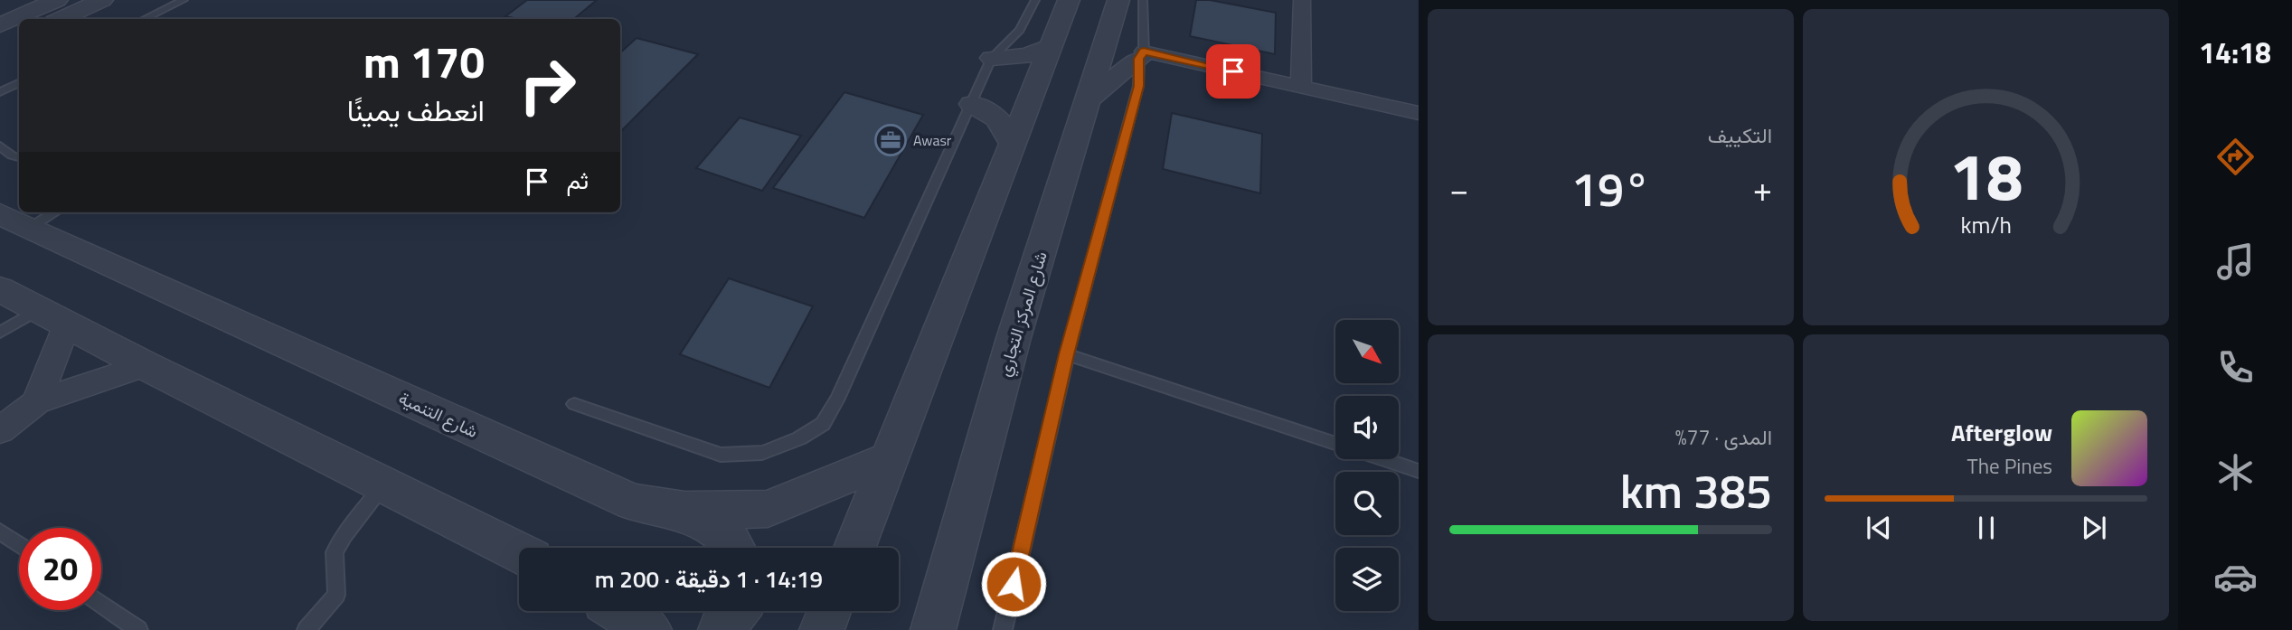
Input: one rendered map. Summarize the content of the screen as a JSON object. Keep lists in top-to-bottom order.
{
  "streets": {
    "street": ["شارع المركز التجاري", "شارع التنمية"]
  },
  "places": {
    "office": ["Awasr"]
  },
  "north": "bottom right",
  "page": {
    "tabs": "14:18",
    "tile": [
      "التكييف",
      ["المدى · 77%", "385 km"]
    ],
    "turn": ["170 m", "انعطف يمينًا"],
    "then": "ثم",
    "heat": ["−", "19°", "+"],
    "song": ["Afterglow", "The Pines"],
    "limit": "20",
    "trip": "14:19 · 1 دقيقة · 200 m",
    "gauge": ["18", "km/h"]
  }
}
